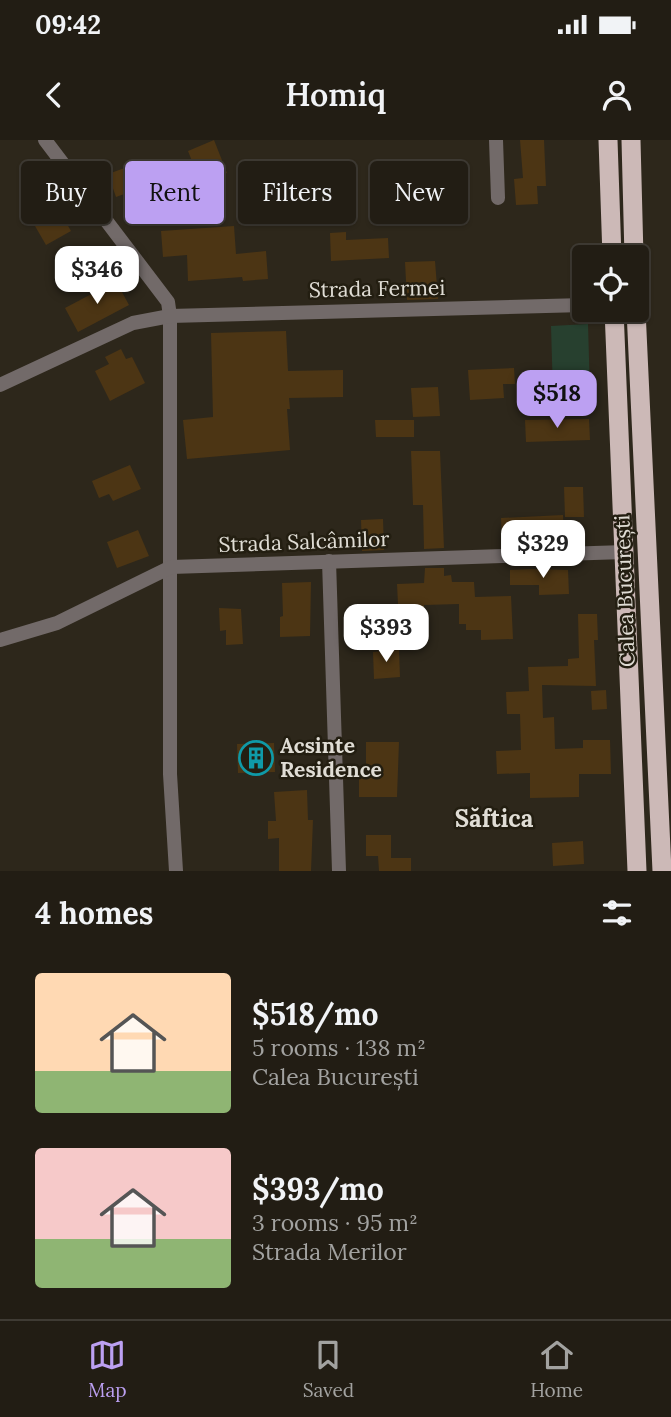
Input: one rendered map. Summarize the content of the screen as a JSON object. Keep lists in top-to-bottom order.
{
  "streets": {
    "highway": ["Calea București"],
    "street": ["Strada Fermei", "Strada Salcâmilor"]
  },
  "crossings": [
    ["Strada Salcâmilor", "Calea București"]
  ],
  "districts": ["Săftica"],
  "places": {
    "building": ["Acsinte Residence"]
  },
  "page": {
    "status": "09:42",
    "header": "Homiq",
    "chip": [
      "Buy",
      "Rent",
      "Filters",
      "New"
    ],
    "price": [
      "$346",
      "$518",
      "$329",
      "$393"
    ],
    "heading": "4 homes",
    "list": [
      {
        "name": "$518/mo",
        "note": "5 rooms · 138 m² · Calea București"
      },
      {
        "name": "$393/mo",
        "note": "3 rooms · 95 m² · Strada Merilor"
      }
    ],
    "tabs": ["Map", "Saved", "Home"]
  }
}
